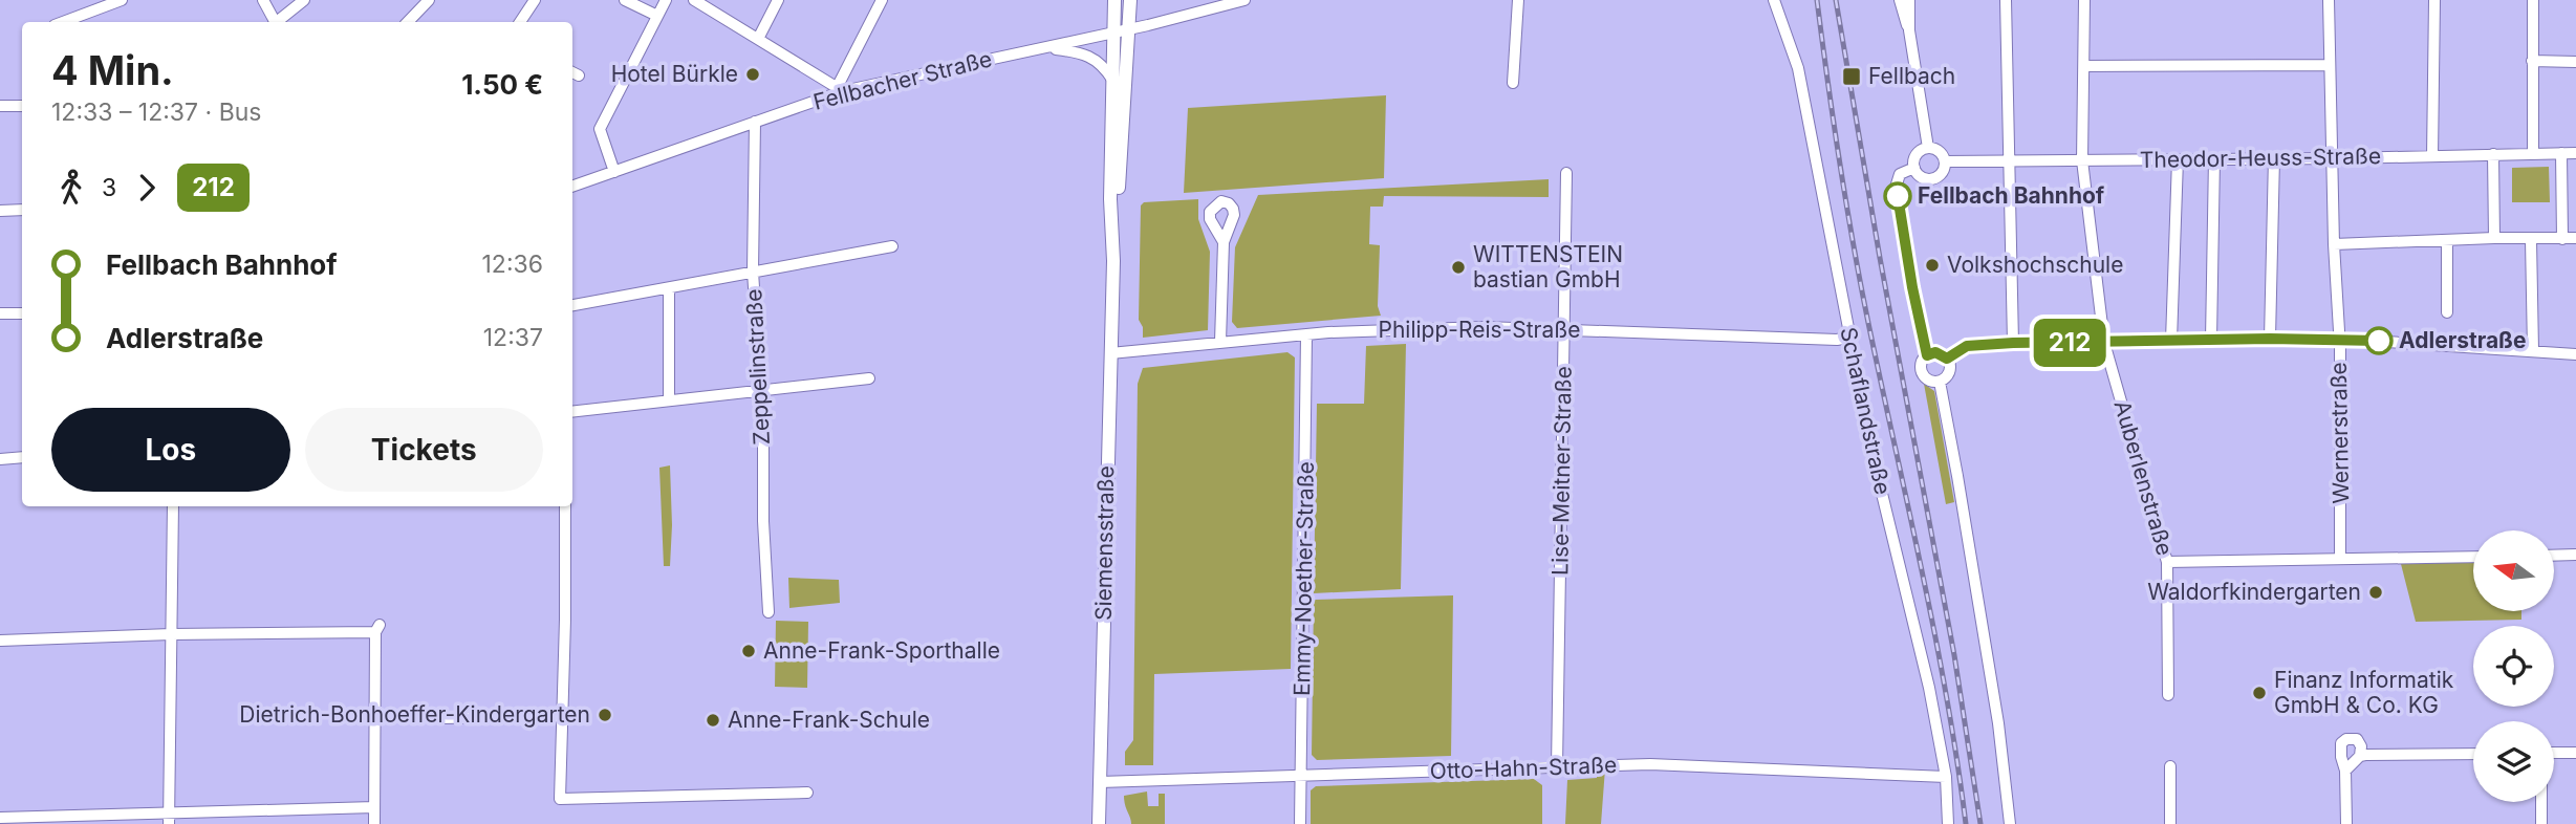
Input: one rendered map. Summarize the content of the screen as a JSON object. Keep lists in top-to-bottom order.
{
  "streets": {
    "main road": ["Siemensstraße"],
    "street": [
      "Fellbacher Straße",
      "Theodor-Heuss-Straße",
      "Philipp-Reis-Straße",
      "Zeppelinstraße",
      "Schaflandstraße",
      "Wernerstraße",
      "Lise-Meitner-Straße",
      "Auberlenstraße",
      "Emmy-Noether-Straße",
      "Otto-Hahn-Straße"
    ]
  },
  "crossings": [
    ["Fellbacher Straße", "Zeppelinstraße"],
    ["Fellbacher Straße", "Siemensstraße"],
    ["Theodor-Heuss-Straße", "Wernerstraße"],
    ["Theodor-Heuss-Straße", "Auberlenstraße"],
    ["Philipp-Reis-Straße", "Schaflandstraße"],
    ["Philipp-Reis-Straße", "Lise-Meitner-Straße"],
    ["Philipp-Reis-Straße", "Siemensstraße"],
    ["Philipp-Reis-Straße", "Emmy-Noether-Straße"],
    ["Schaflandstraße", "Otto-Hahn-Straße"],
    ["Lise-Meitner-Straße", "Otto-Hahn-Straße"],
    ["Siemensstraße", "Otto-Hahn-Straße"],
    ["Emmy-Noether-Straße", "Otto-Hahn-Straße"]
  ],
  "places": {
    "other": [
      "Hotel Bürkle",
      "Fellbach Bahnhof",
      "Volkshochschule",
      "WITTENSTEIN bastian GmbH",
      "Adlerstraße",
      "Waldorfkindergarten",
      "Anne-Frank-Sporthalle",
      "Finanz Informatik GmbH & Co. KG",
      "Dietrich-Bonhoeffer-Kindergarten",
      "Anne-Frank-Schule"
    ],
    "transit": ["Fellbach"]
  },
  "lines": ["bus line 212"],
  "north": "left",
  "page": {
    "on_map": "212",
    "heading": ["4 Min.", "12:33 – 12:37 · Bus", "1.50 €"],
    "legs": ["3", "212"],
    "list": [
      {
        "name": "Fellbach Bahnhof",
        "value": "12:36"
      },
      {
        "name": "Adlerstraße",
        "value": "12:37"
      }
    ],
    "buttons": ["Los", "Tickets"]
  }
}
